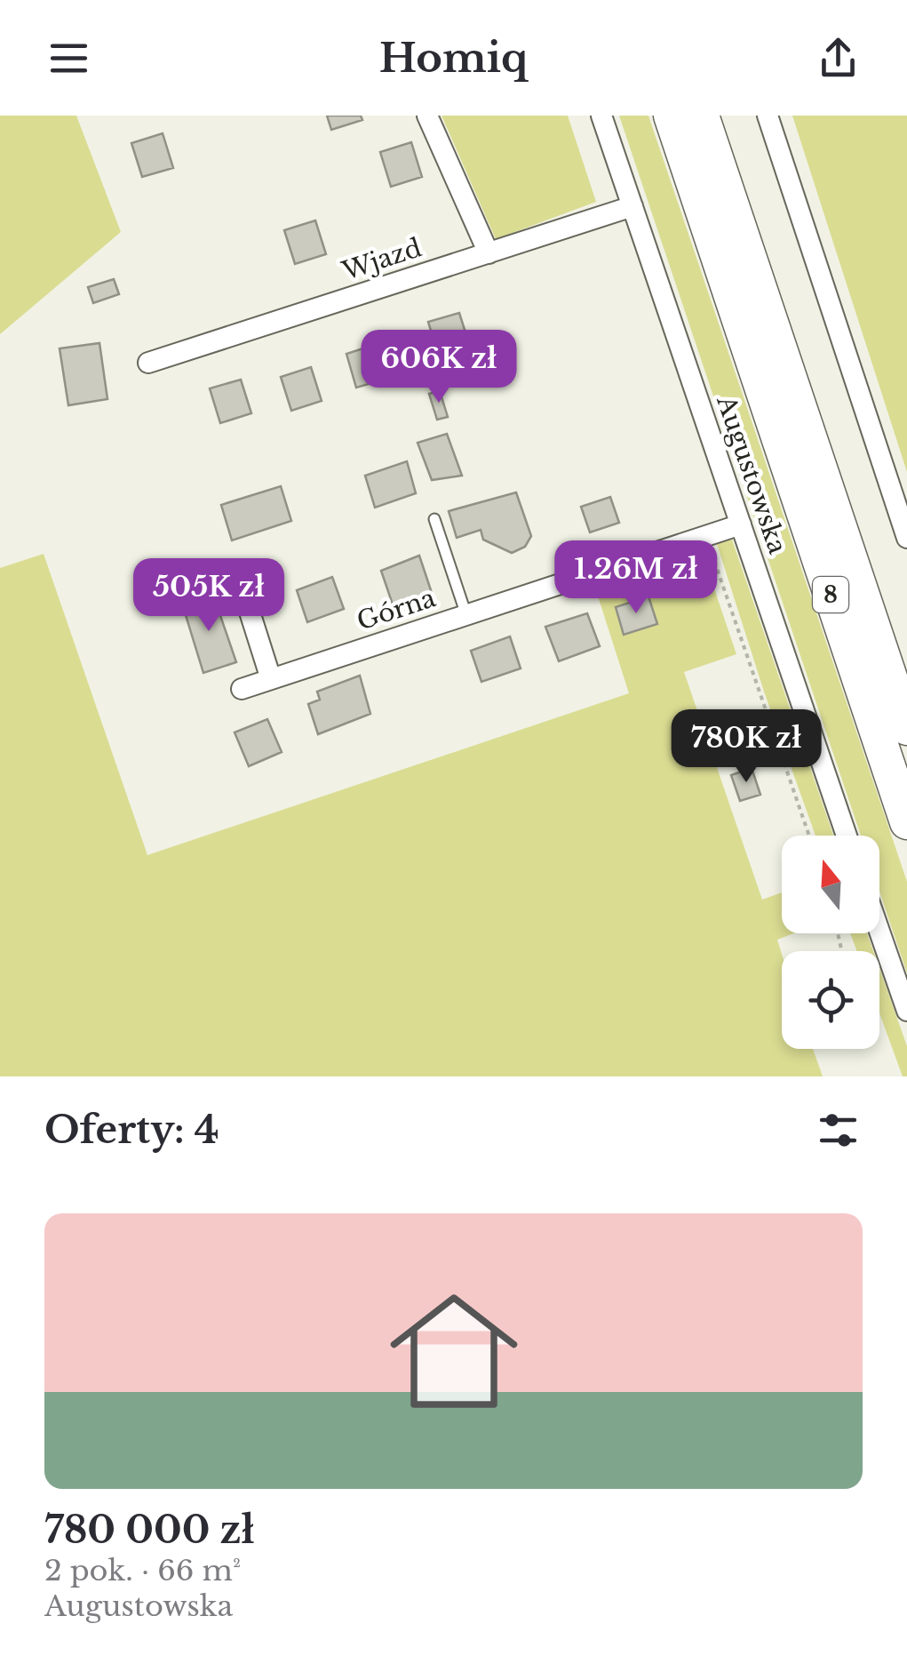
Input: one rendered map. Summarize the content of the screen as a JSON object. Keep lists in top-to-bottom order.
{
  "streets": {
    "highway": ["8"],
    "street": ["Wjazd", "Augustowska", "Górna"]
  },
  "crossings": [
    ["Wjazd", "Augustowska"],
    ["Augustowska", "Górna"]
  ],
  "north": "top",
  "page": {
    "header": "Homiq",
    "price": [
      "606K zł",
      "1.26M zł",
      "505K zł",
      "780K zł"
    ],
    "heading": "Oferty: 4",
    "list": [
      {
        "name": "780 000 zł",
        "note": "2 pok. · 66 m² · Augustowska"
      }
    ]
  }
}
